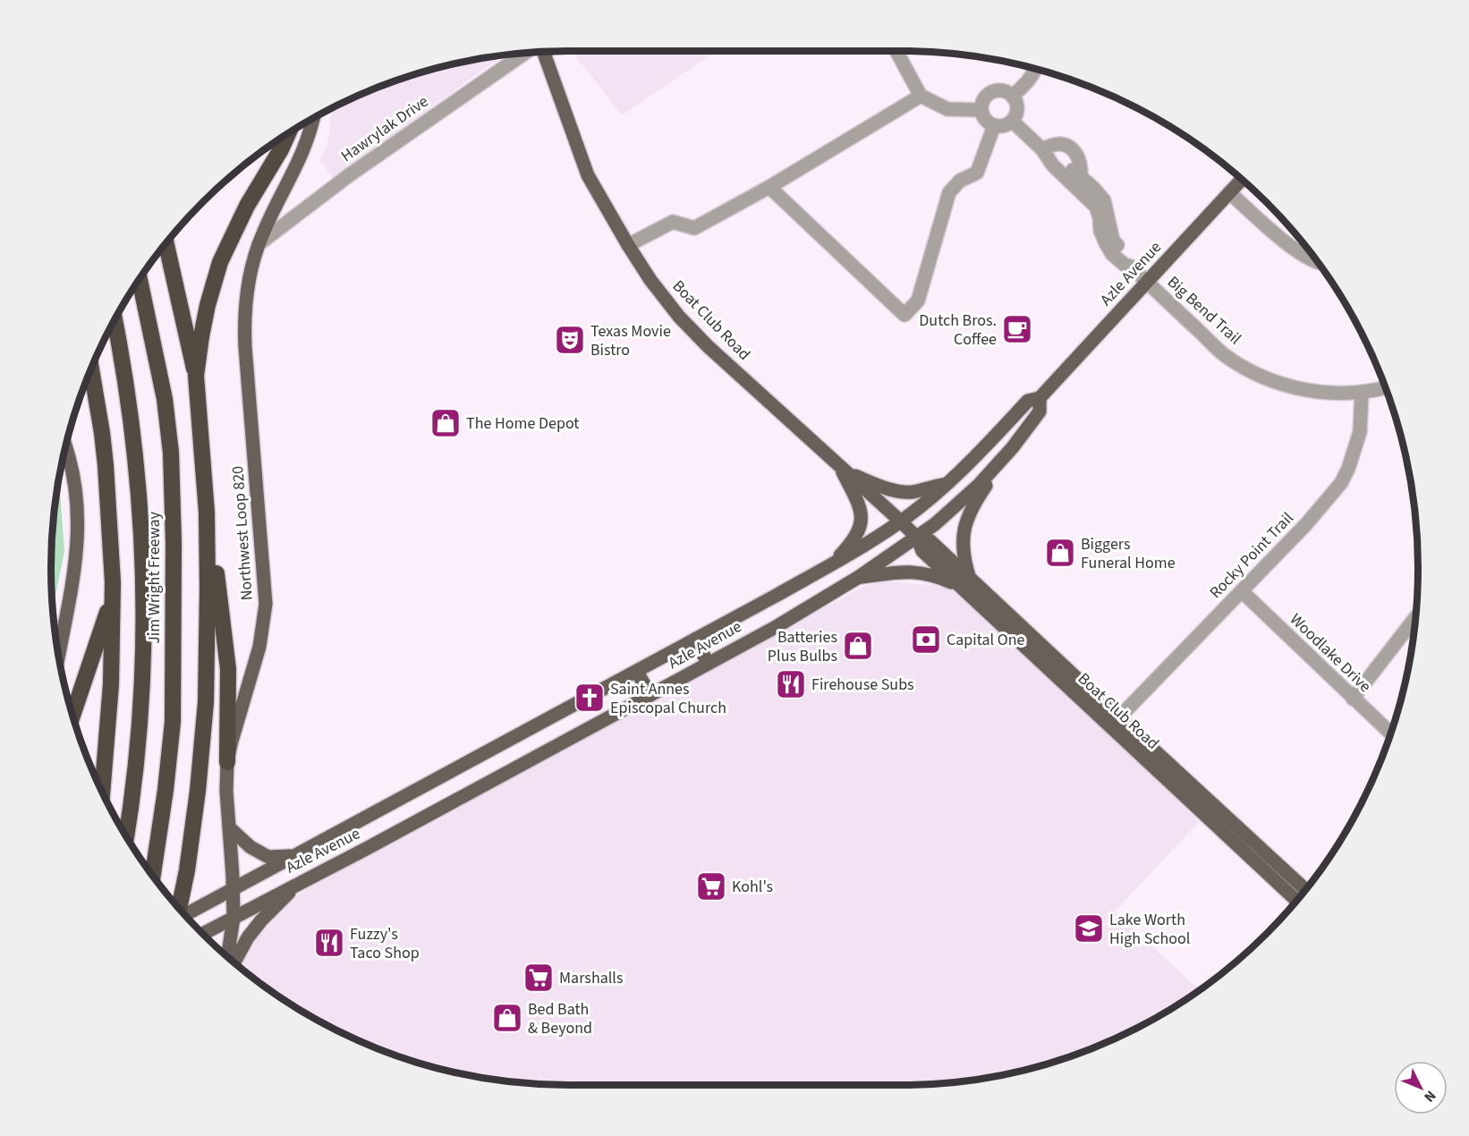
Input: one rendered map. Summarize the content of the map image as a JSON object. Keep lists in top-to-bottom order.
{
  "streets": {
    "highway": ["Jim Wright Freeway"],
    "main road": ["Azle Avenue", "Boat Club Road", "Northwest Loop 820"],
    "street": [
      "Hawrylak Drive",
      "Big Bend Trail",
      "Rocky Point Trail",
      "Woodlake Drive"
    ]
  },
  "crossings": [
    ["Hawrylak Drive", "Northwest Loop 820"],
    ["Azle Avenue", "Big Bend Trail"],
    ["Azle Avenue", "Boat Club Road"],
    ["Azle Avenue", "Northwest Loop 820"],
    ["Big Bend Trail", "Rocky Point Trail"],
    ["Boat Club Road", "Rocky Point Trail"],
    ["Rocky Point Trail", "Woodlake Drive"]
  ],
  "places": {
    "cafe": ["Dutch Bros. Coffee"],
    "theatre": ["Texas Movie Bistro"],
    "shop": [
      "The Home Depot",
      "Biggers Funeral Home",
      "Batteries Plus Bulbs",
      "Bed Bath & Beyond"
    ],
    "bank": ["Capital One"],
    "restaurant": ["Firehouse Subs", "Fuzzy's Taco Shop"],
    "church": ["Saint Annes Episcopal Church"],
    "supermarket": ["Kohl's", "Marshalls"],
    "school or university": ["Lake Worth High School"]
  },
  "north": "bottom right"
}
